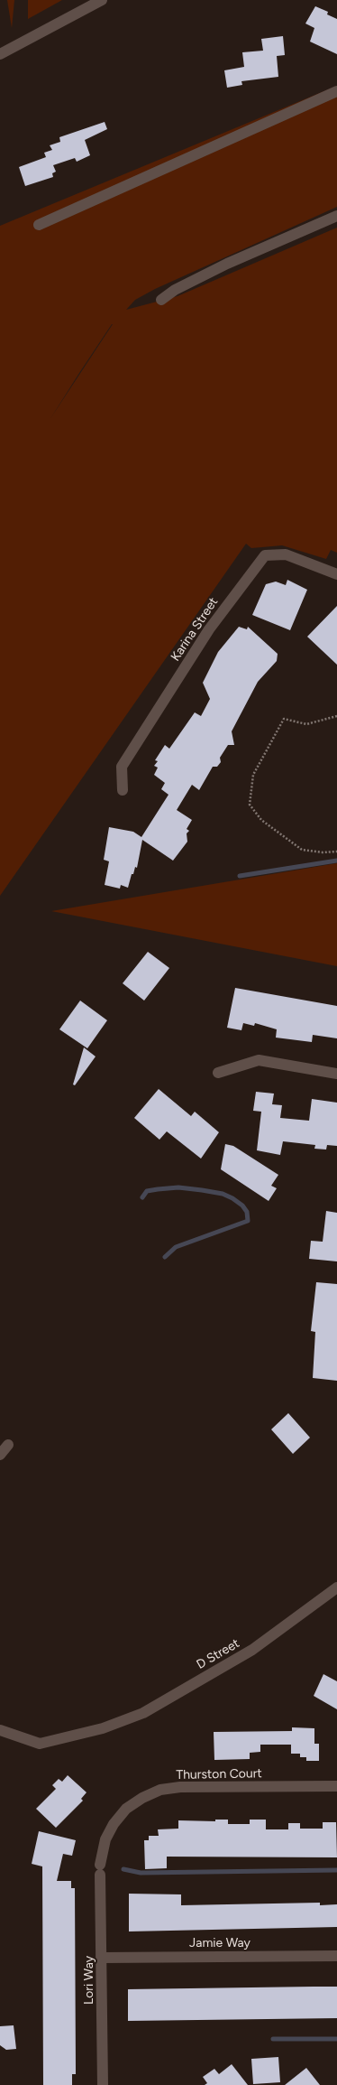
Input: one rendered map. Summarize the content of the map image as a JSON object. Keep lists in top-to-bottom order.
{
  "streets": {
    "street": [
      "Karina Street",
      "D Street",
      "Thurston Court",
      "Jamie Way",
      "Lori Way"
    ]
  },
  "crossings": [
    ["Thurston Court", "Lori Way"],
    ["Jamie Way", "Lori Way"]
  ]
}
